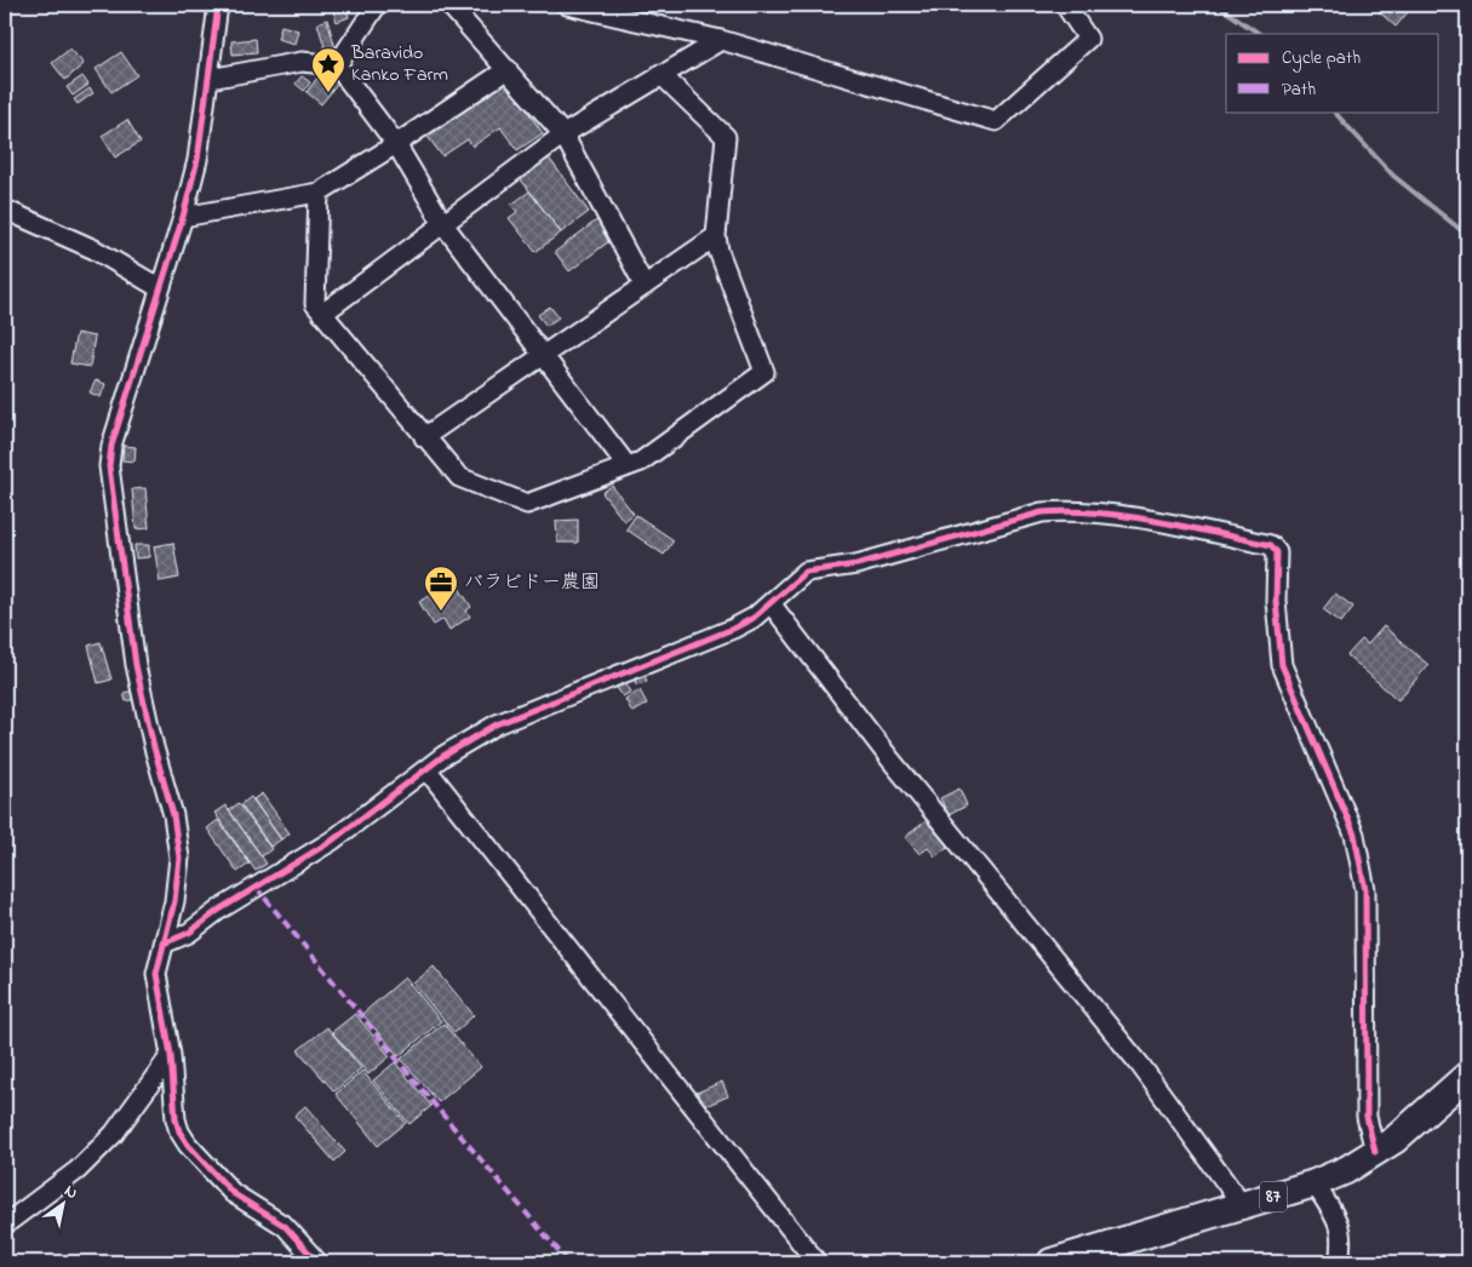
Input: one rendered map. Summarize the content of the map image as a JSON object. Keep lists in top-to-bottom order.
{
  "streets": {
    "main road": ["87"]
  },
  "places": {
    "place": ["Baravido Kanko Farm"],
    "office": ["バラビドー農園"]
  },
  "legend": ["Cycle path", "Path"],
  "north": "top right"
}
